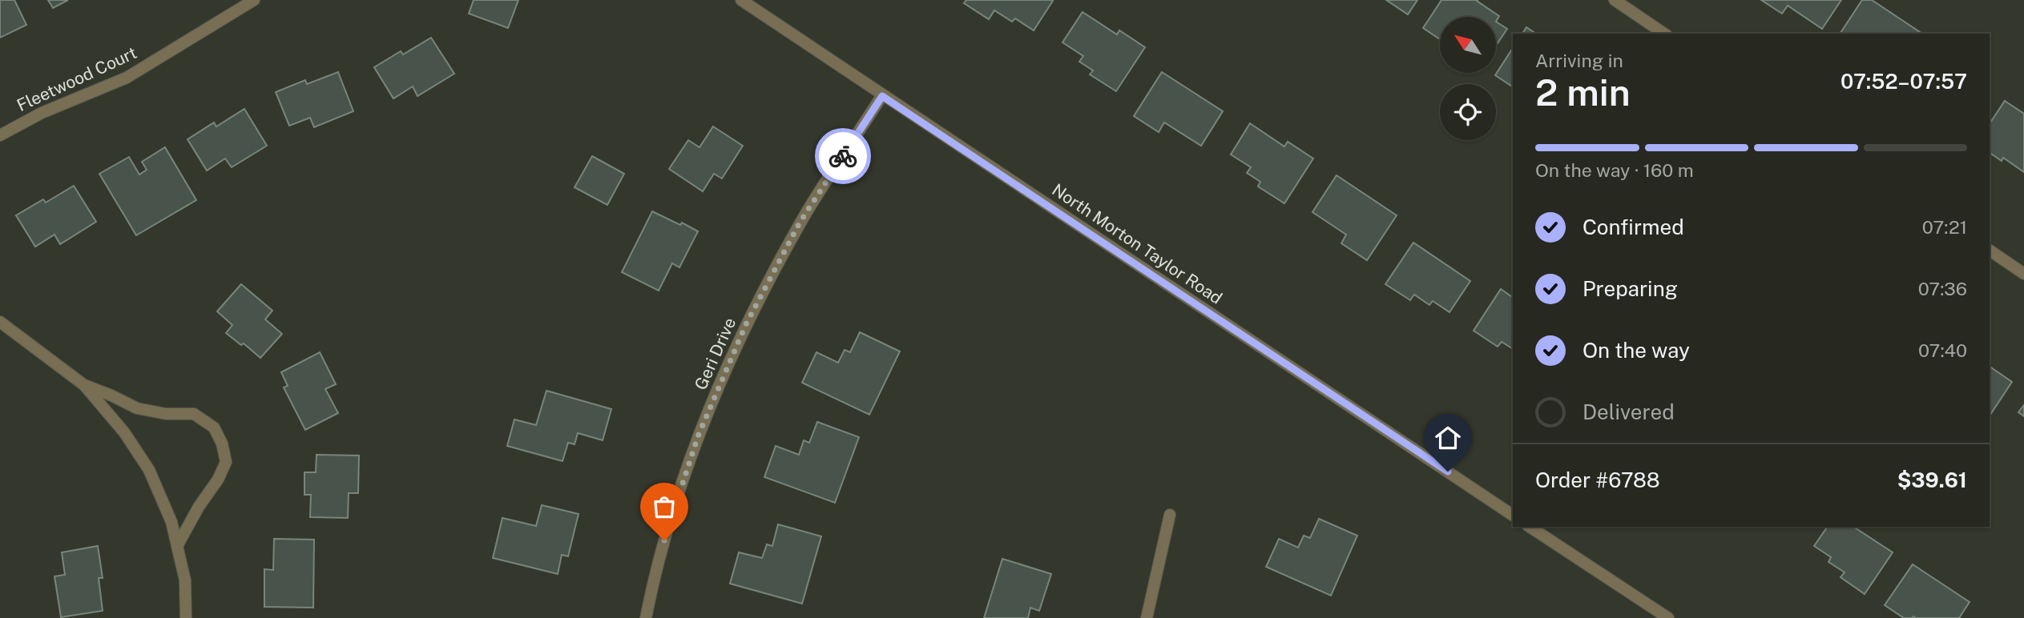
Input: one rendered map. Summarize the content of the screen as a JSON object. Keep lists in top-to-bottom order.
{
  "streets": {
    "street": ["Fleetwood Court", "North Morton Taylor Road", "Geri Drive"]
  },
  "crossings": [
    ["North Morton Taylor Road", "Geri Drive"]
  ],
  "north": "top left",
  "page": {
    "heading": ["2 min", "Arriving in", "07:52–07:57"],
    "panel": ["Order #6788", "$39.61"],
    "bar": "On the way · 160 m",
    "list": [
      ["Confirmed", "07:21"],
      ["Preparing", "07:36"],
      ["On the way", "07:40"],
      "Delivered"
    ]
  }
}
